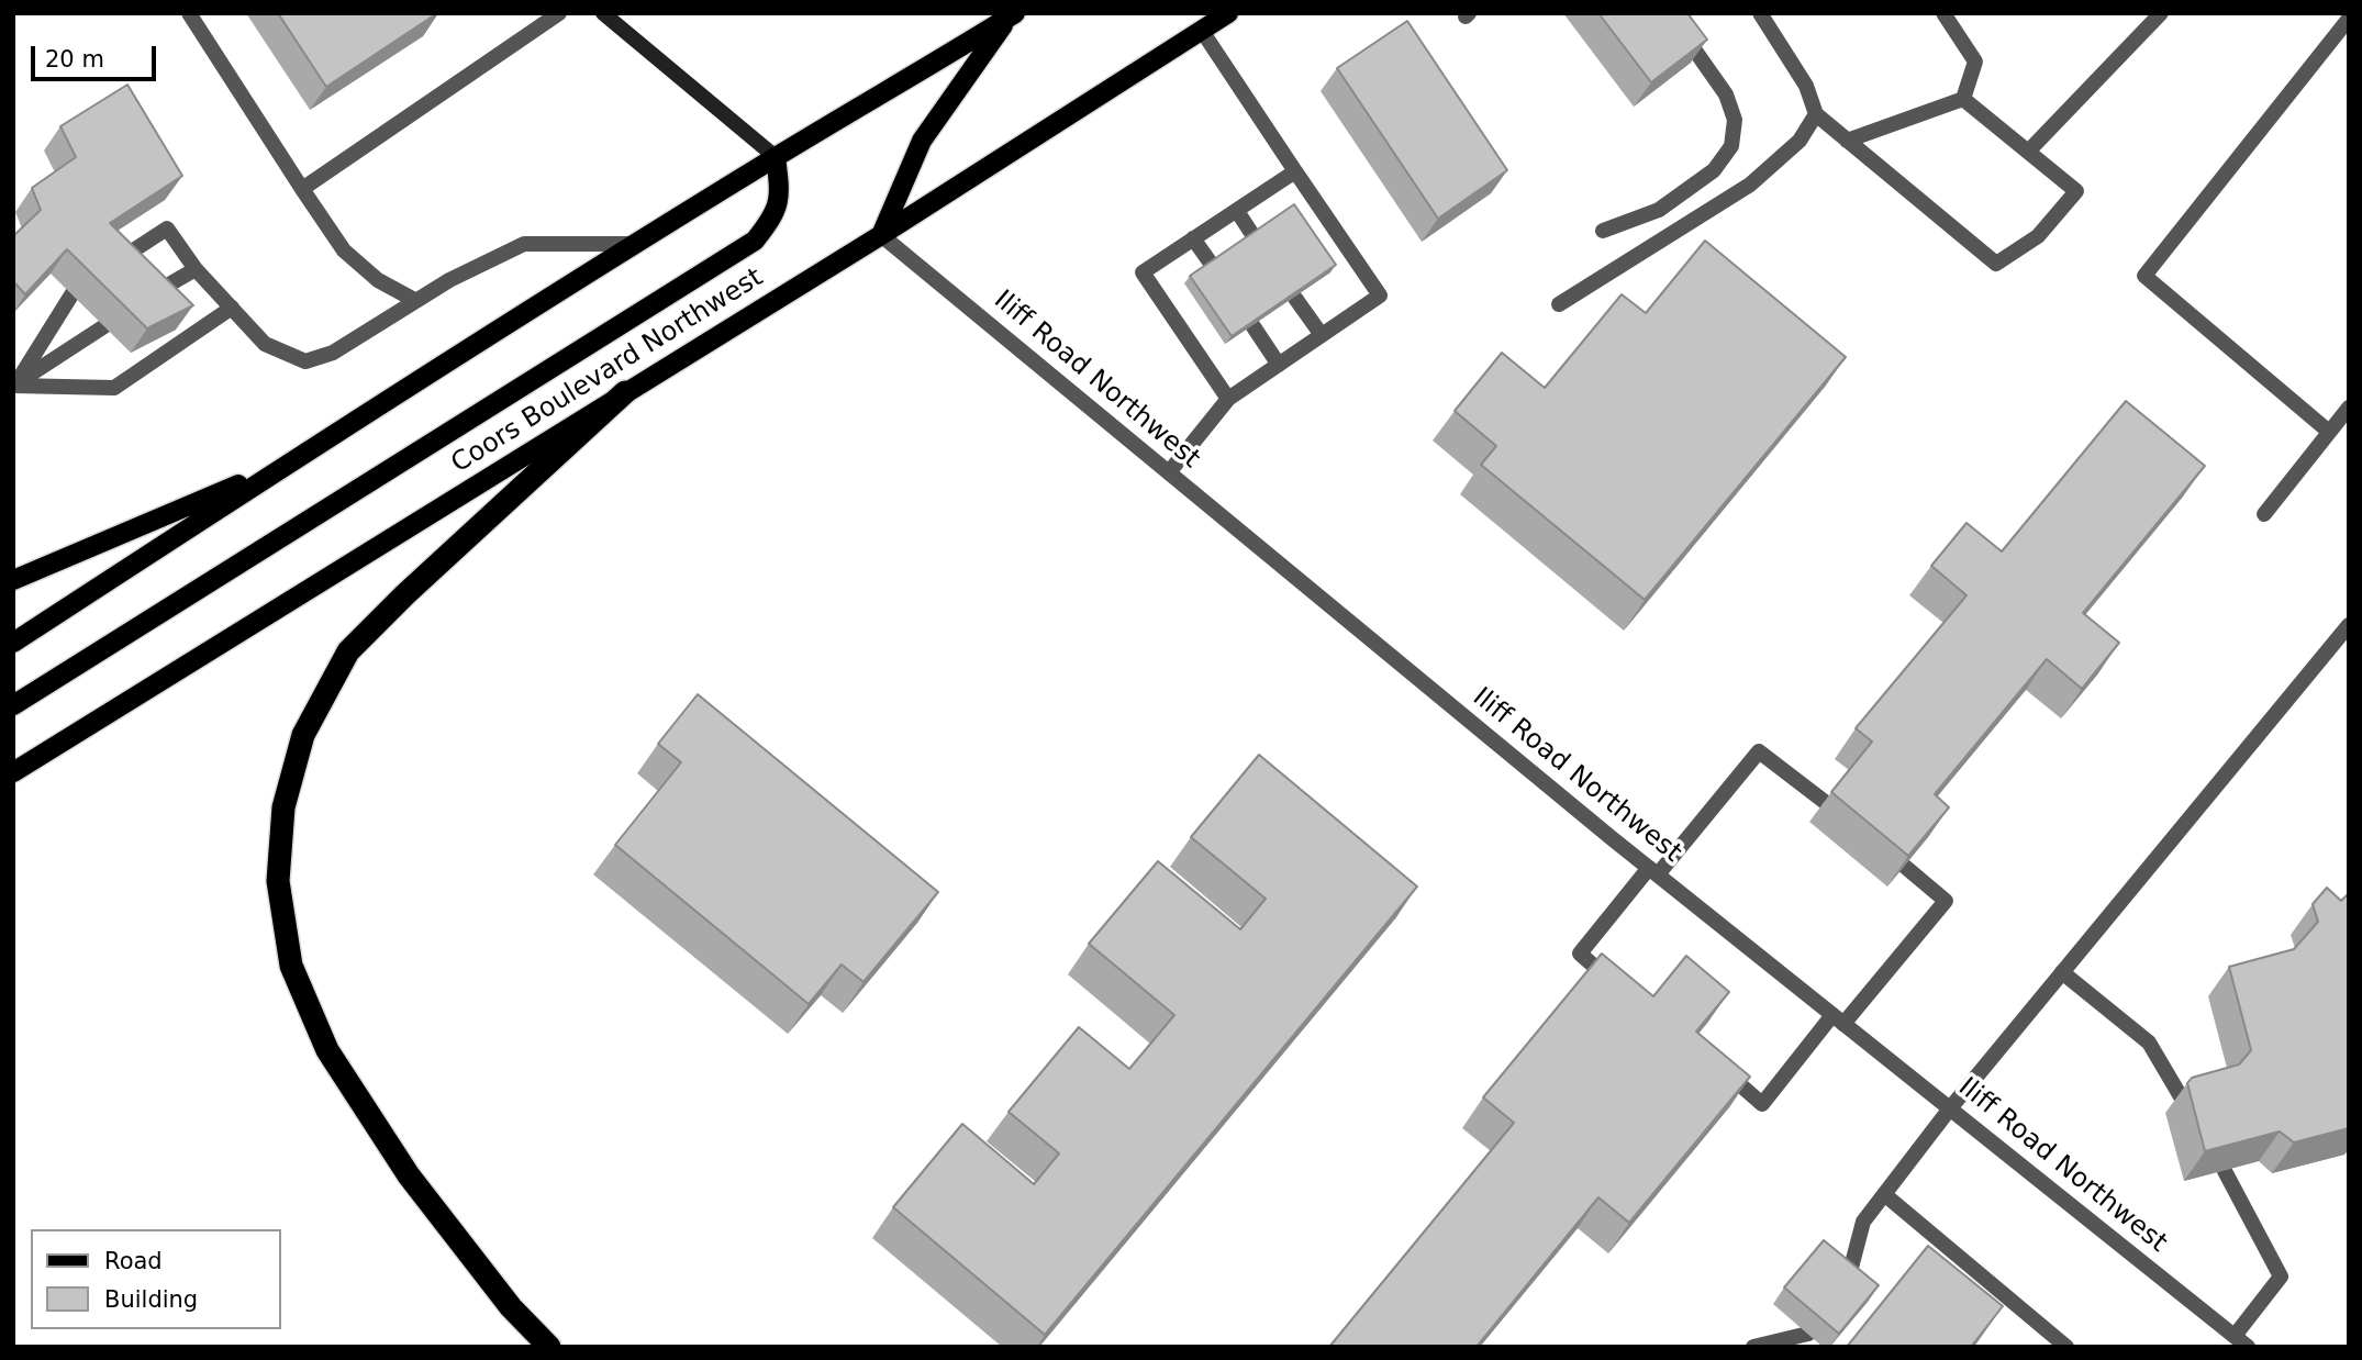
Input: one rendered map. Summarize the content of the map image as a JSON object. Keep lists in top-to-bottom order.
{
  "streets": {
    "main road": ["Coors Boulevard Northwest"],
    "street": ["Iliff Road Northwest"]
  },
  "crossings": [
    ["Coors Boulevard Northwest", "Iliff Road Northwest"]
  ],
  "legend": ["Road", "Building"],
  "scale_bar": "20 m"
}
